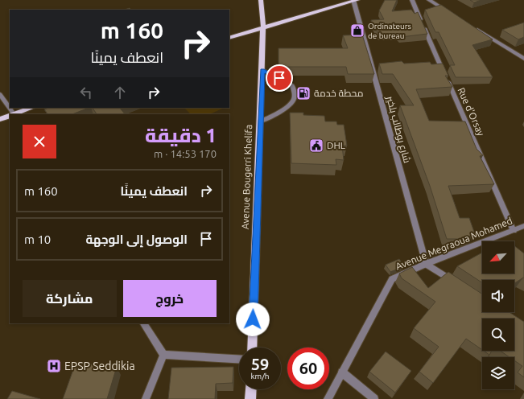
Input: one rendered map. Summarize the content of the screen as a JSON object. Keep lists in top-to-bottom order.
{
  "streets": {
    "main road": ["Avenue Bougerri Khelifa"],
    "street": ["Rue d'Orsay", "شارع بوطالب بلخير", "Avenue Megraoua Mohamed"]
  },
  "crossings": [
    ["Rue d'Orsay", "Avenue Megraoua Mohamed"],
    ["شارع بوطالب بلخير", "Avenue Megraoua Mohamed"]
  ],
  "places": {
    "shop": ["Ordinateurs de bureau"],
    "fuel station": ["محطة خدمة"],
    "public building": ["DHL"],
    "hospital": ["EPSP Seddikia"]
  },
  "north": "bottom left",
  "page": {
    "turn": ["160 m", "انعطف يمينًا"],
    "heading": ["1 دقيقة", "170 m · 14:53"],
    "list": [
      {
        "name": "انعطف يمينًا",
        "value": "160 m"
      },
      {
        "name": "الوصول إلى الوجهة",
        "value": "10 m"
      }
    ],
    "buttons": ["خروج", "مشاركة"],
    "speed": "59 km/h",
    "limit": "60"
  }
}
